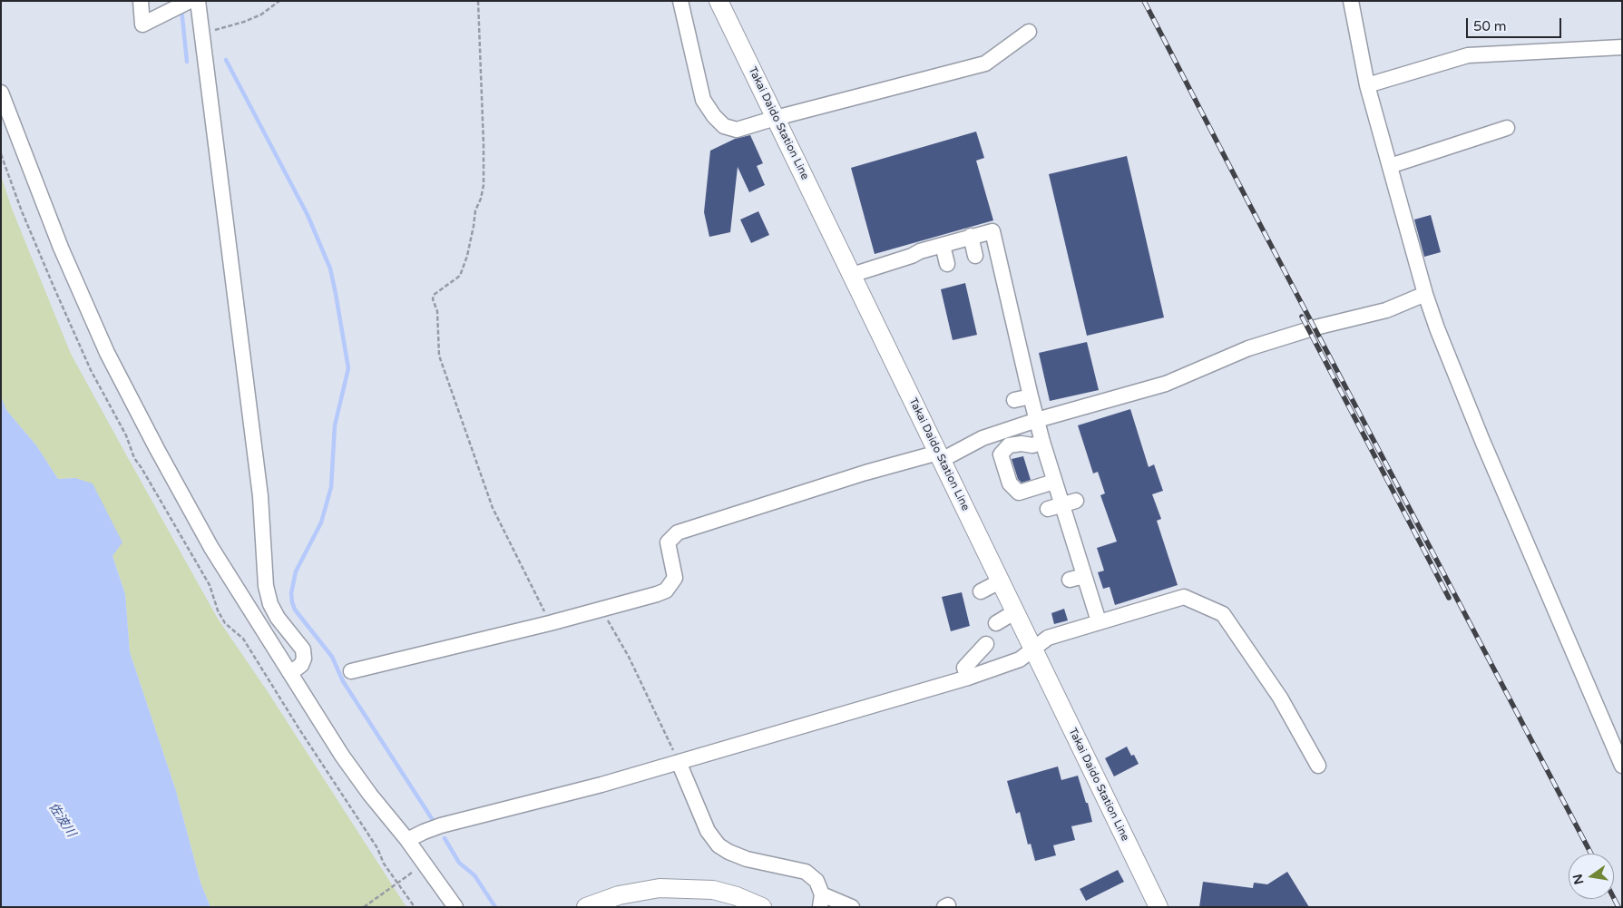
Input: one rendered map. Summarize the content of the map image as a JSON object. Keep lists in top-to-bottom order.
{
  "streets": {
    "main road": ["Takai Daido Station Line"]
  },
  "water": ["佐波川"],
  "scale_bar": "50 m",
  "north": "left"
}
